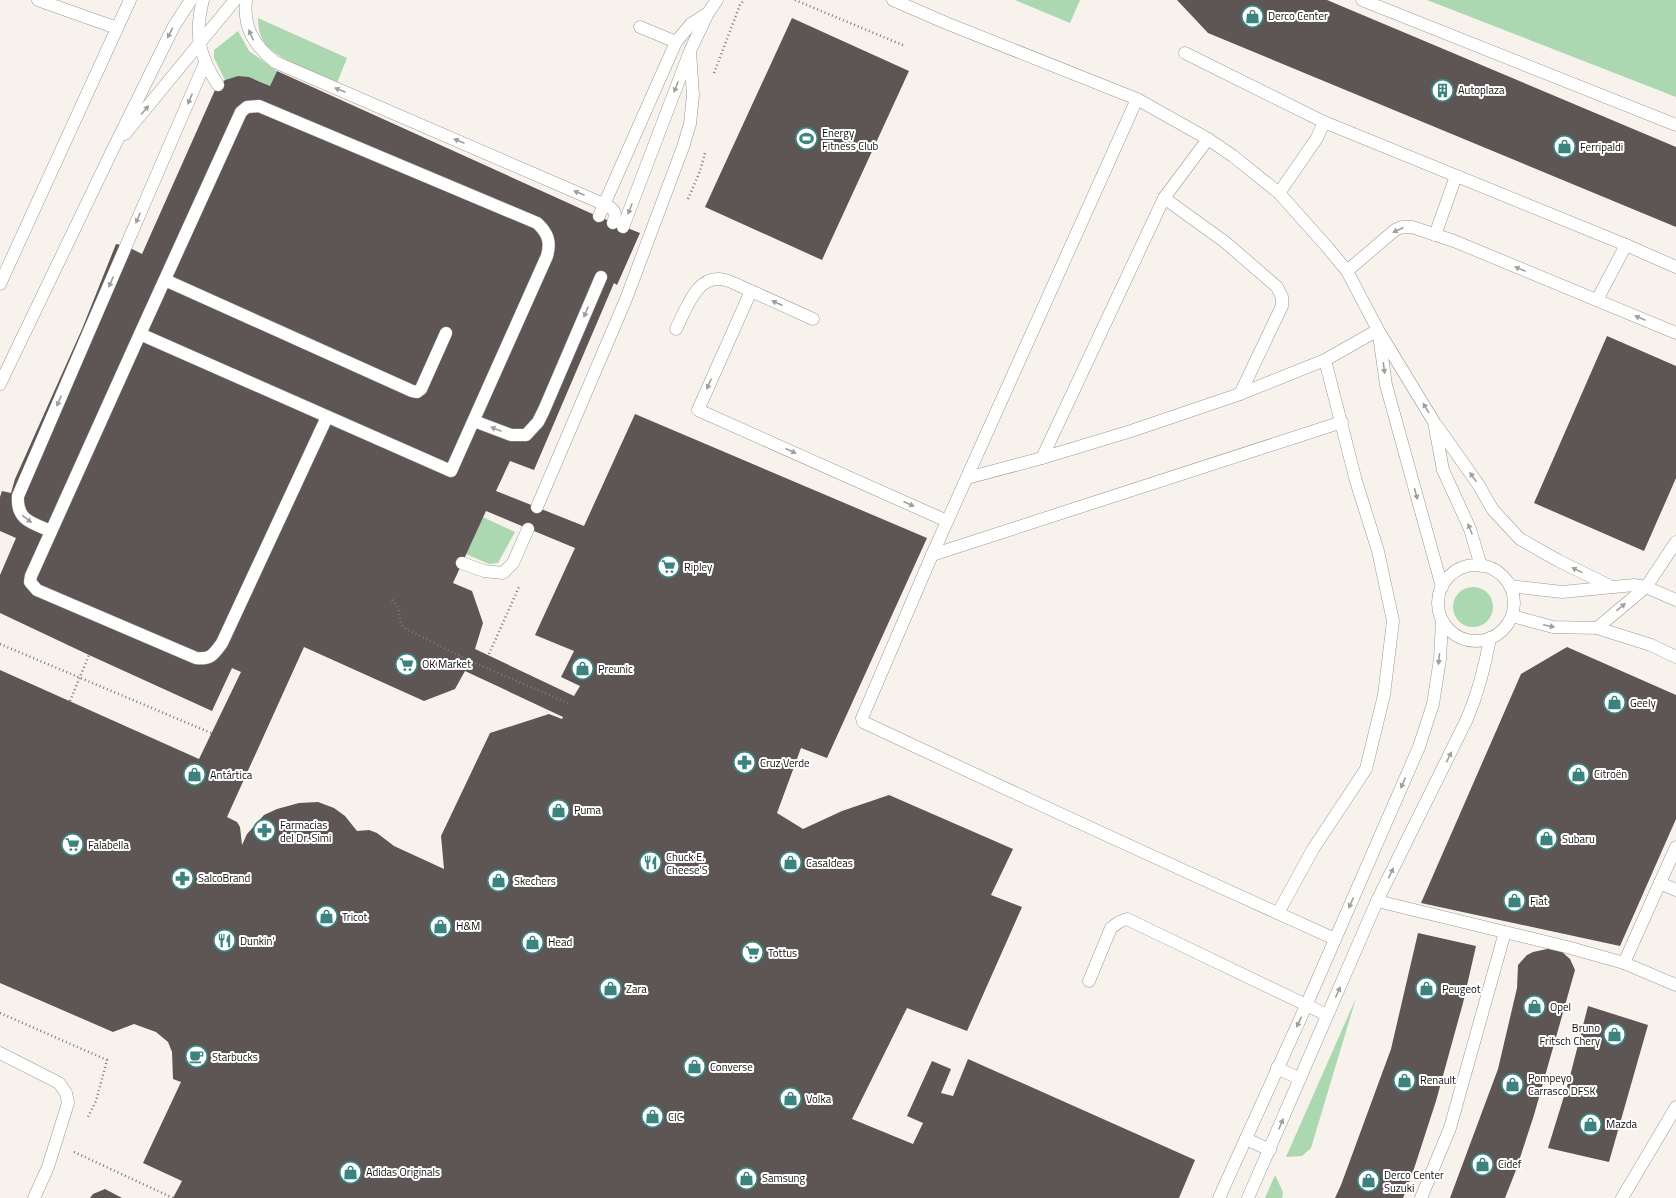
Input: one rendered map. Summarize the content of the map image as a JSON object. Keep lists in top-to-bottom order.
{
  "places": {
    "shop": [
      "Derco Center",
      "Ferripaldi",
      "Preunic",
      "Geely",
      "Citroën",
      "Antártica",
      "Puma",
      "Subaru",
      "CasaIdeas",
      "Skechers",
      "Fiat",
      "Tricot",
      "H&M",
      "Head",
      "Zara",
      "Peugeot",
      "Opel",
      "Bruno Fritsch Chery",
      "Converse",
      "Renault",
      "Pompeyo Carrasco DFSK",
      "Volka",
      "CIC",
      "Mazda",
      "Cidef",
      "Adidas Originals",
      "Samsung",
      "Derco Center Suzuki"
    ],
    "building": ["Autoplaza"],
    "sports": ["Energy Fitness Club"],
    "supermarket": [
      "Ripley",
      "OK Market",
      "Falabella",
      "Tottus"
    ],
    "pharmacy": ["Cruz Verde", "Farmacias del Dr. Simi", "SalcoBrand"],
    "restaurant": ["Chuck E. Cheese'S", "Dunkin'"],
    "cafe": ["Starbucks"]
  }
}
